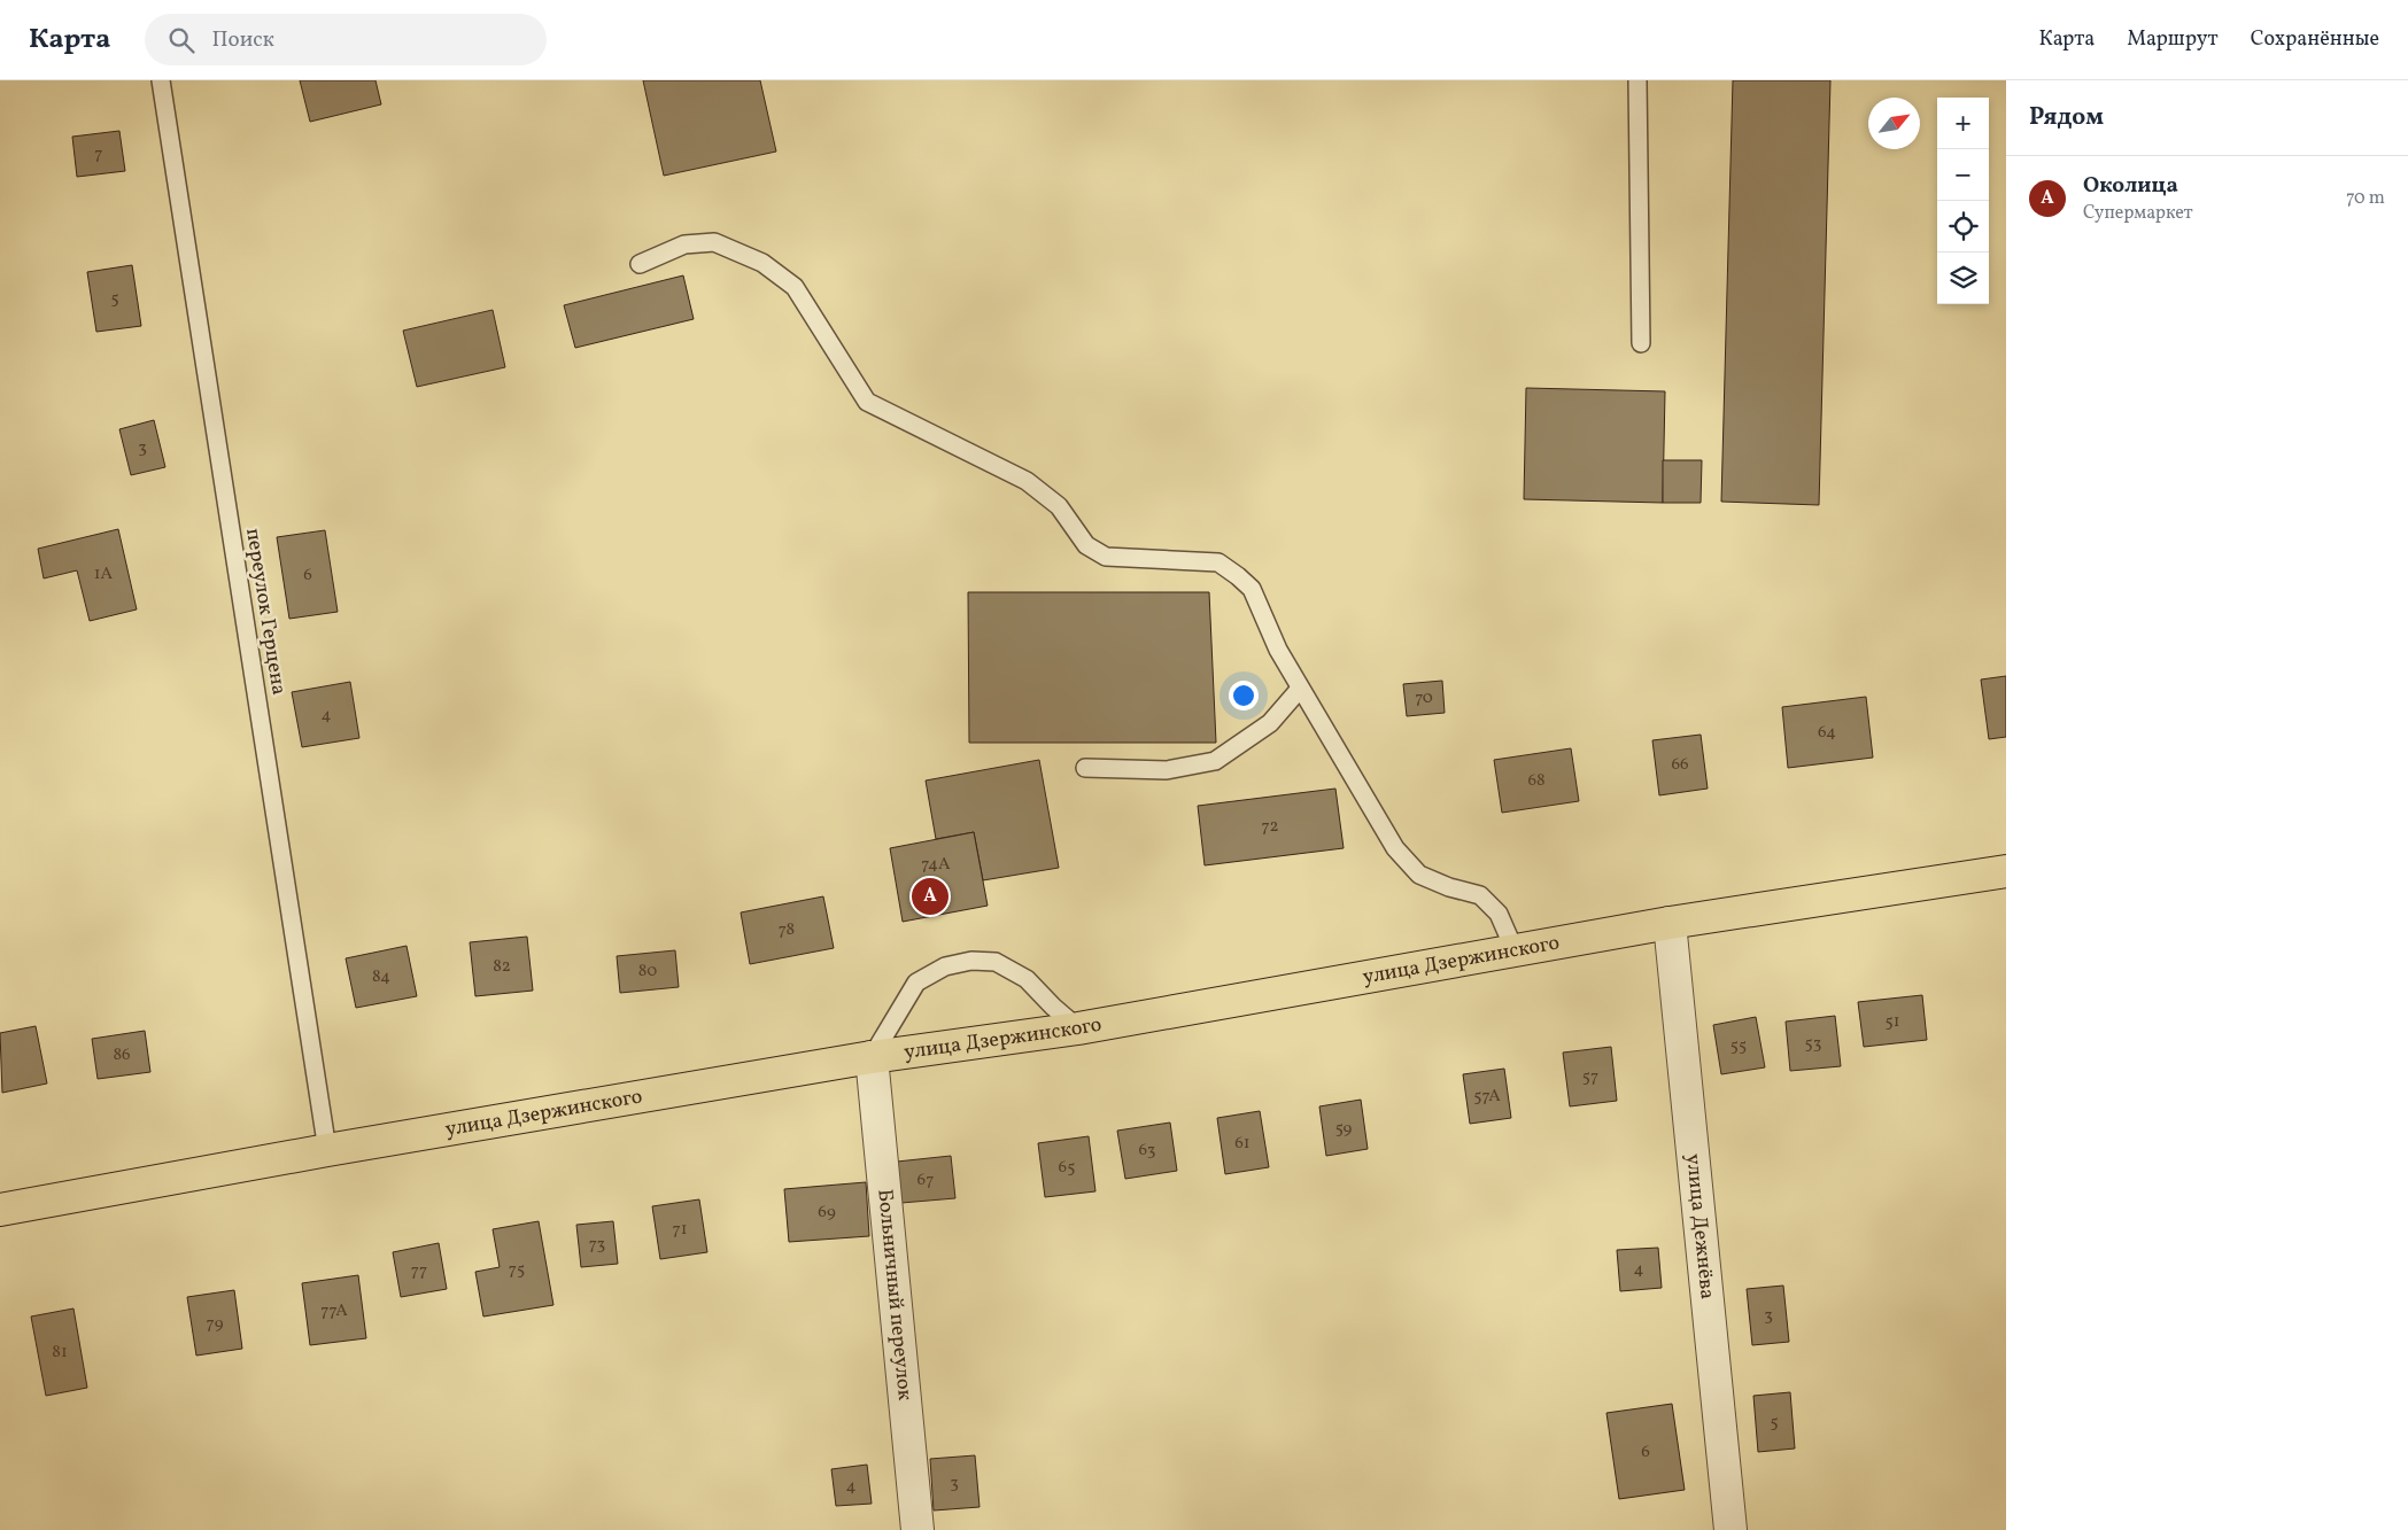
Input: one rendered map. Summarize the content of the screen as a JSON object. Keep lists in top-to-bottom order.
{
  "streets": {
    "main road": ["улица Дзержинского"],
    "street": ["улица Дежнёва", "Больничный переулок"],
    "lane": ["переулок Герцена"]
  },
  "crossings": [
    ["переулок Герцена", "улица Дзержинского"],
    ["улица Дзержинского", "улица Дежнёва"],
    ["улица Дзержинского", "Больничный переулок"]
  ],
  "house_numbers": [
    "7",
    "5",
    "3",
    "1А",
    "6",
    "70",
    "4",
    "64",
    "66",
    "68",
    "72",
    "74А",
    "78",
    "82",
    "80",
    "84",
    "51",
    "53",
    "55",
    "86",
    "57",
    "57А",
    "59",
    "61",
    "63",
    "65",
    "67",
    "69",
    "71",
    "73",
    "75",
    "4",
    "77",
    "77А",
    "3",
    "79",
    "81",
    "5",
    "6",
    "3",
    "4"
  ],
  "north": "top right",
  "page": {
    "header": "Карта",
    "search": "Поиск",
    "nav": ["Карта", "Маршрут", "Сохранённые"],
    "heading": "Рядом",
    "map_buttons": ["+", "−"],
    "list": [
      {
        "mark": "A",
        "name": "Околица",
        "note": "Супермаркет",
        "value": "70 m"
      }
    ],
    "pins": "A"
  }
}
